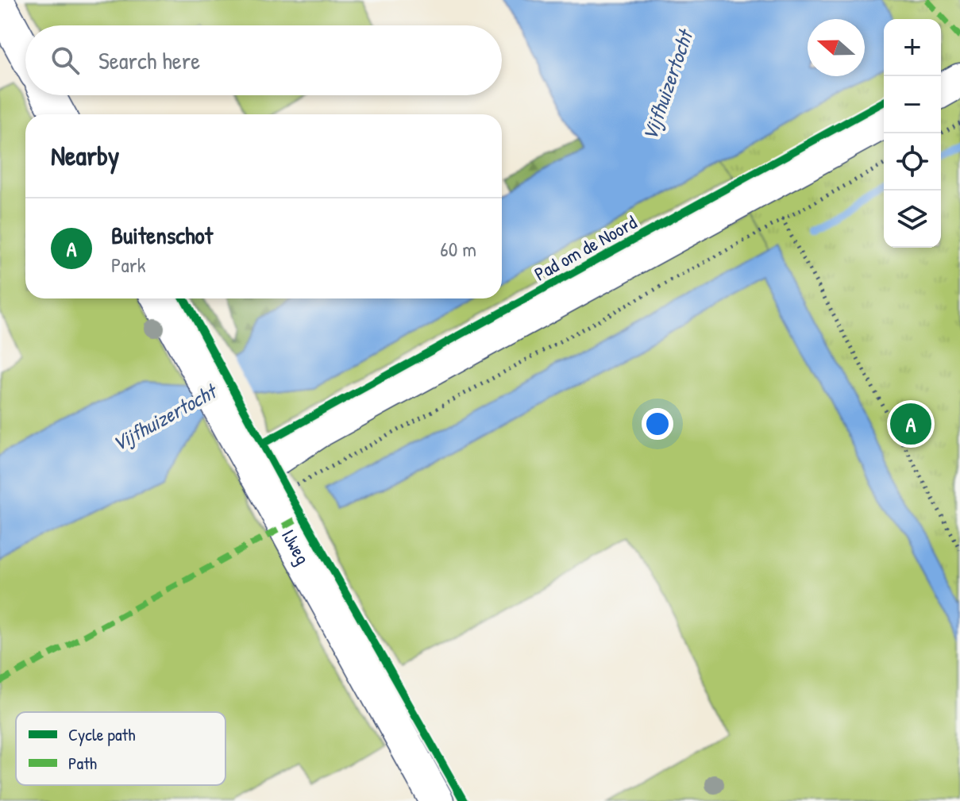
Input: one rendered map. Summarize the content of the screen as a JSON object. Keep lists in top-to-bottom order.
{
  "streets": {
    "street": ["Pad om de Noord", "IJweg"]
  },
  "crossings": [
    ["Pad om de Noord", "IJweg"]
  ],
  "water": ["Vijfhuizertocht"],
  "legend": ["Cycle path", "Path"],
  "north": "left",
  "page": {
    "map_buttons": ["+", "−"],
    "search": "Search here",
    "heading": "Nearby",
    "list": [
      {
        "mark": "A",
        "name": "Buitenschot",
        "note": "Park",
        "value": "60 m"
      }
    ],
    "pins": "A"
  }
}
